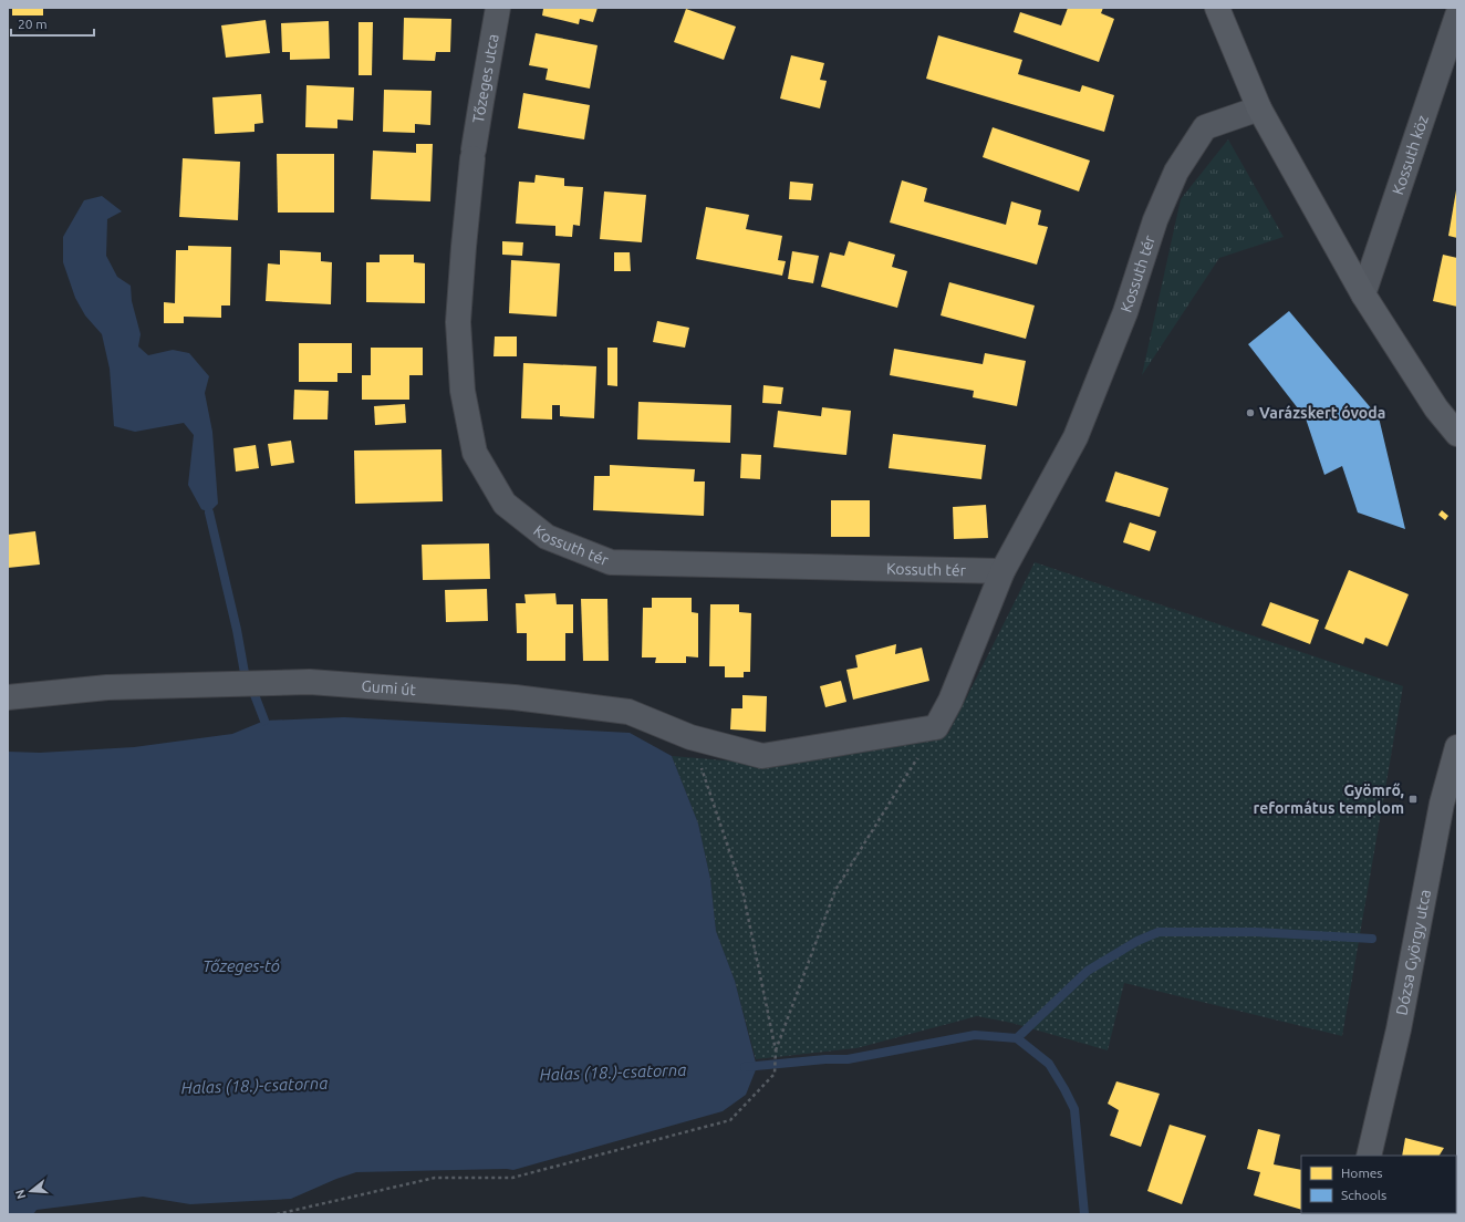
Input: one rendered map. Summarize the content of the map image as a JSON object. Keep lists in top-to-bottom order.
{
  "streets": {
    "main road": ["Dózsa György utca"],
    "street": [
      "Tőzeges utca",
      "Kossuth köz",
      "Kossuth tér",
      "Gumi út"
    ]
  },
  "crossings": [
    ["Tőzeges utca", "Kossuth tér"],
    ["Kossuth tér", "Gumi út"]
  ],
  "water": ["Tőzeges-tó", "Halas (18.)-csatorna"],
  "places": {
    "other": ["Varázskert óvoda"],
    "transit": ["Gyömrő, református templom"]
  },
  "legend": ["Homes", "Schools"],
  "scale_bar": "20 m",
  "north": "left"
}
